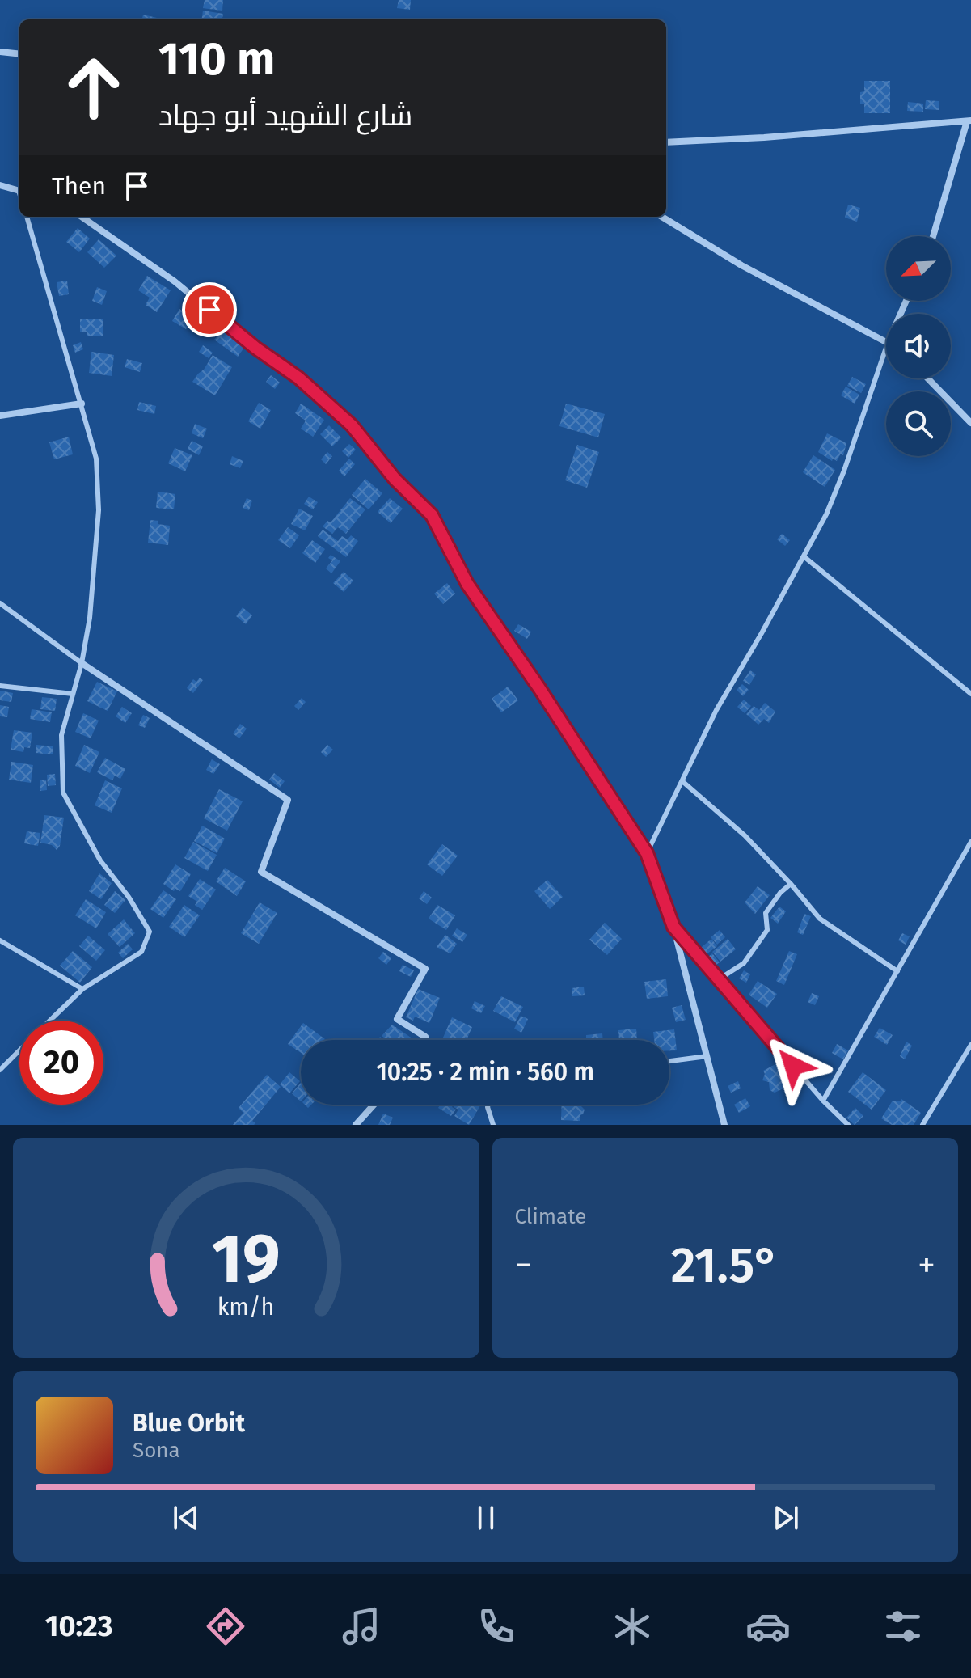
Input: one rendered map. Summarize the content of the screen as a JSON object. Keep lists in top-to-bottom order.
{
  "north": "bottom left",
  "page": {
    "turn": ["110 m", "شارع الشهيد أبو جهاد"],
    "then": "Then",
    "limit": "20",
    "trip": "10:25 · 2 min · 560 m",
    "tile": "Climate",
    "heat": ["−", "21.5°", "+"],
    "song": ["Blue Orbit", "Sona"],
    "tabs": "10:23",
    "gauge": ["19", "km/h"]
  }
}
